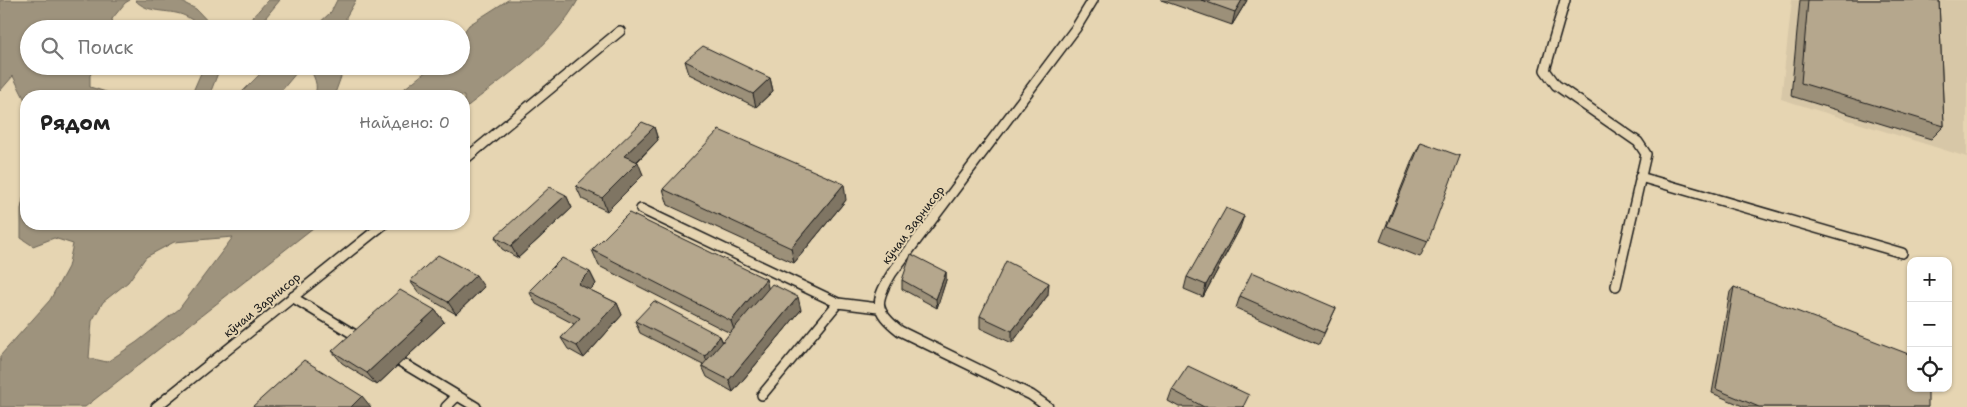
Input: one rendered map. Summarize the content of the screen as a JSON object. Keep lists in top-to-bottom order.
{
  "streets": {
    "lane": ["кӯчаи Зарнисор"]
  },
  "page": {
    "search": "Поиск",
    "heading": ["Рядом", "Найдено: 0"],
    "map_buttons": ["+", "−"]
  }
}
